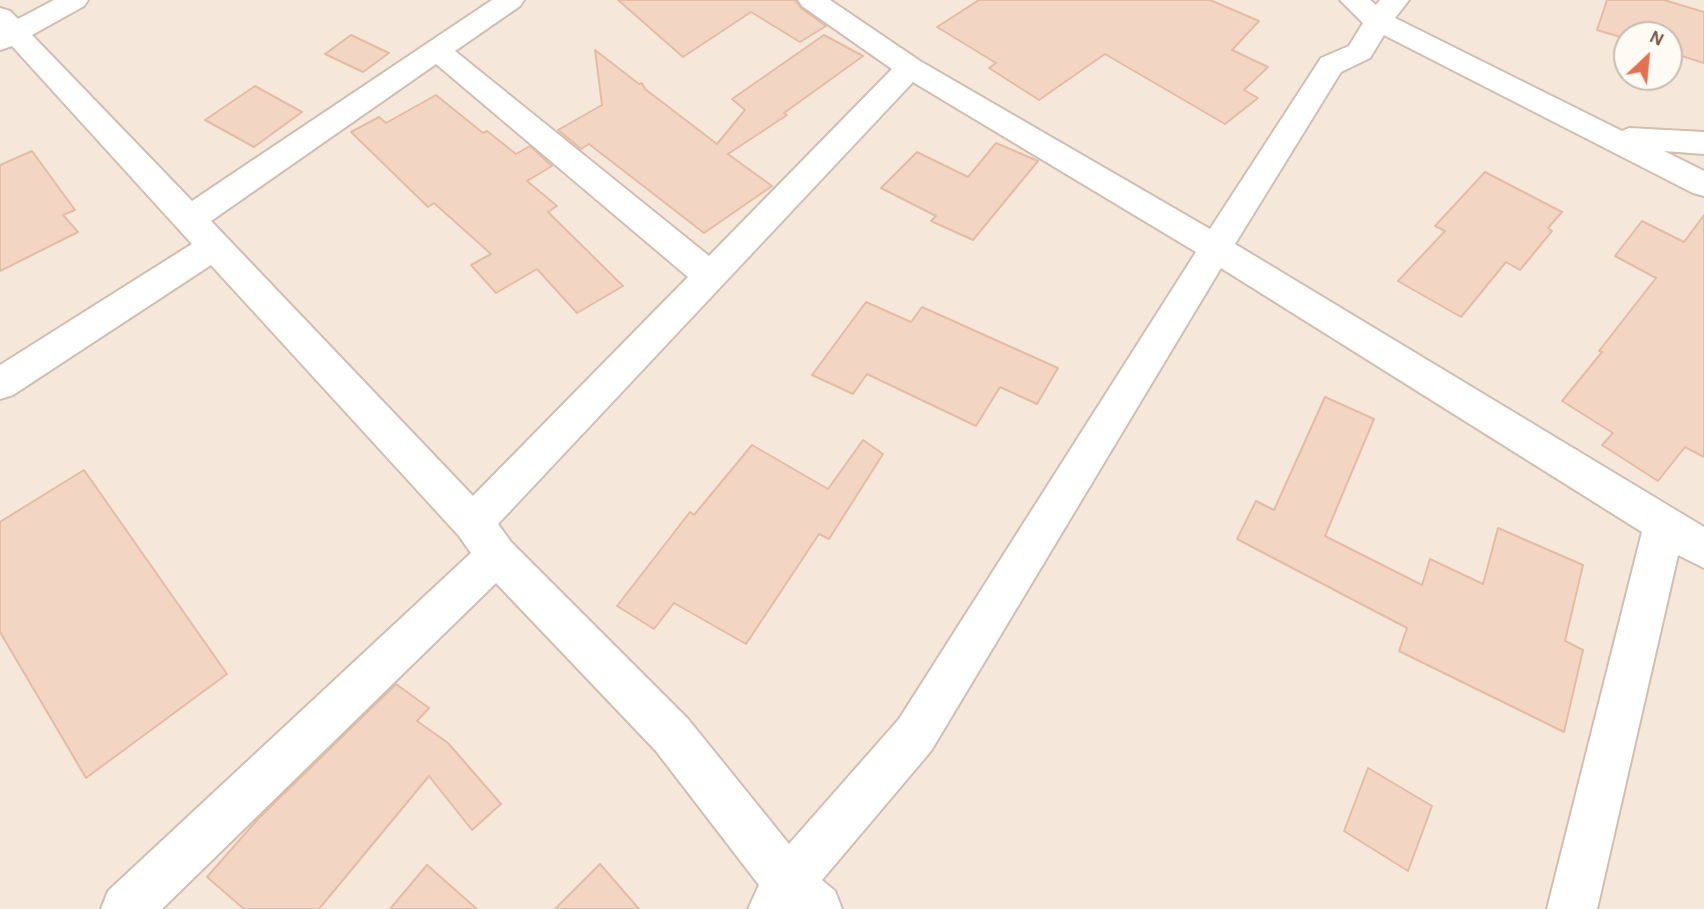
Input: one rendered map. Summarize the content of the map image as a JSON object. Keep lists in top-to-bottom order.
{
  "north": "top right"
}
